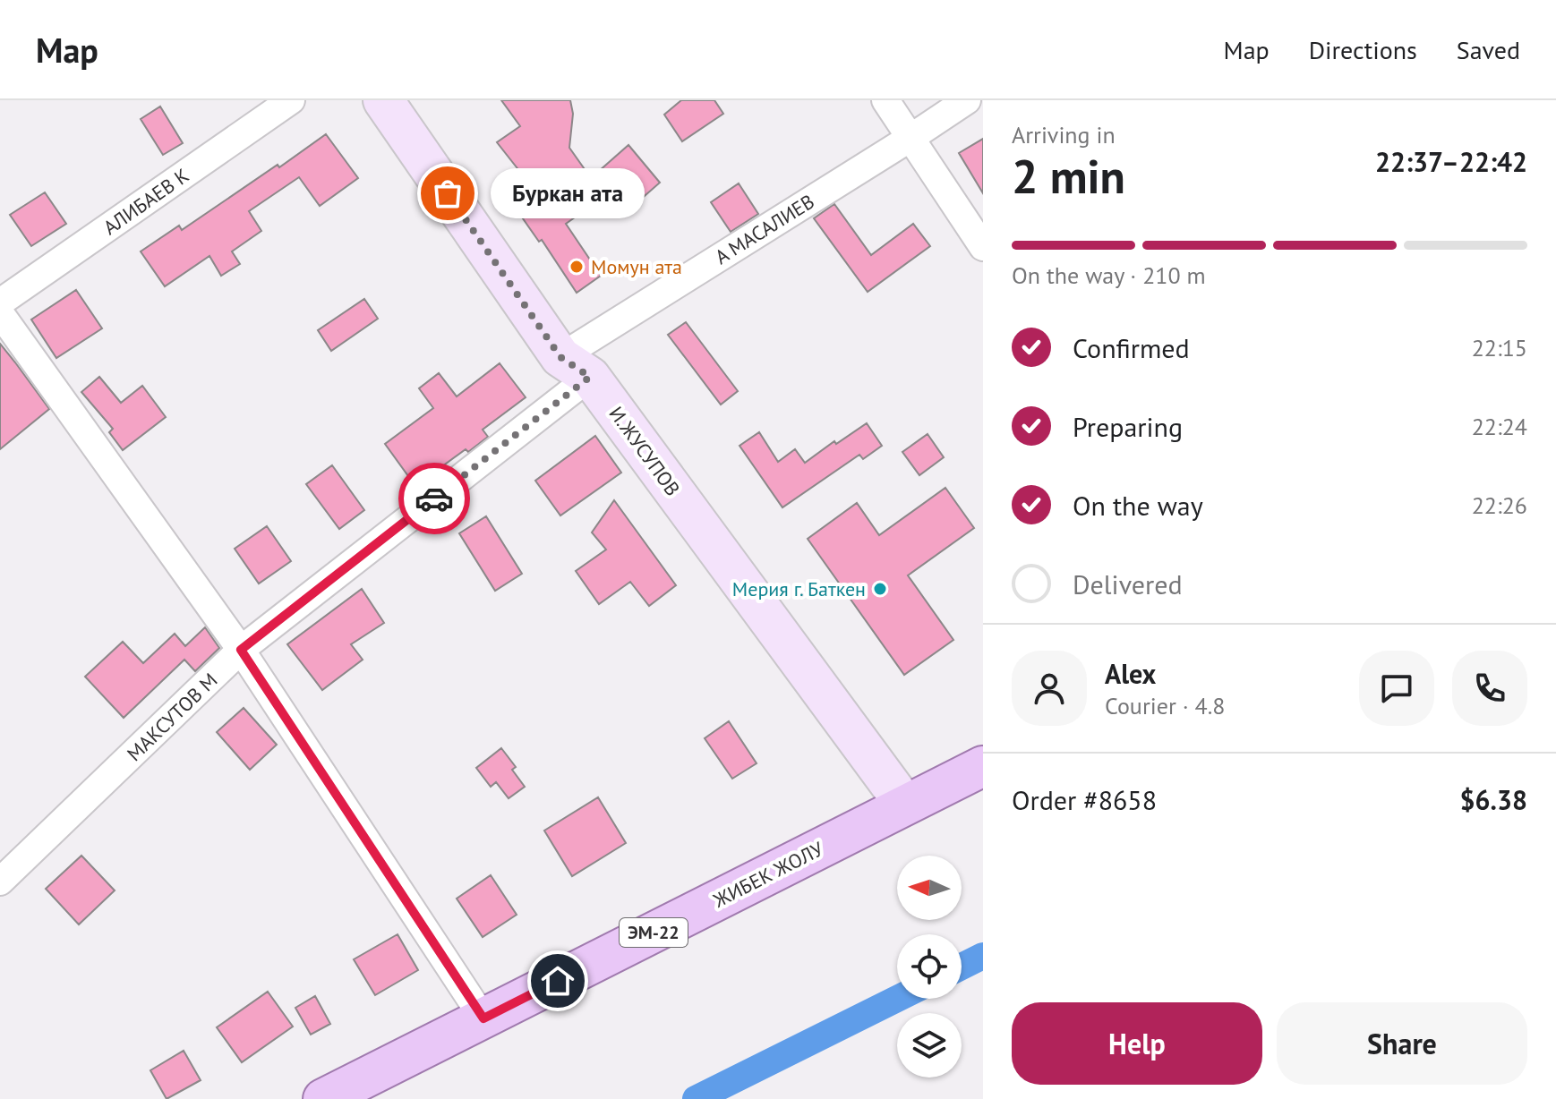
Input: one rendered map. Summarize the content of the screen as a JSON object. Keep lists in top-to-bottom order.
{
  "streets": {
    "main road": ["ЖИБЕК ЖОЛУ", "ЭМ-22"],
    "street": [
      "АЛИБАЕВ К",
      "А МАСАЛИЕВ",
      "И.ЖУСУПОВ",
      "МАКСУТОВ М"
    ]
  },
  "crossings": [
    ["А МАСАЛИЕВ", "И.ЖУСУПОВ"],
    ["А МАСАЛИЕВ", "МАКСУТОВ М"],
    ["И.ЖУСУПОВ", "МАКСУТОВ М"],
    ["И.ЖУСУПОВ", "ЖИБЕК ЖОЛУ"]
  ],
  "places": ["Буркан ата", "Момун ата", "Мерия г. Бaткен"],
  "north": "left",
  "page": {
    "header": "Map",
    "nav": ["Map", "Directions", "Saved"],
    "heading": ["2 min", "Arriving in", "22:37–22:42"],
    "panel": [
      "Alex",
      "Courier · 4.8",
      "Order #8658",
      "$6.38"
    ],
    "bubble": "Буркан ата",
    "bar": "On the way · 210 m",
    "list": [
      ["Confirmed", "22:15"],
      ["Preparing", "22:24"],
      ["On the way", "22:26"],
      "Delivered"
    ],
    "buttons": ["Help", "Share"]
  }
}
